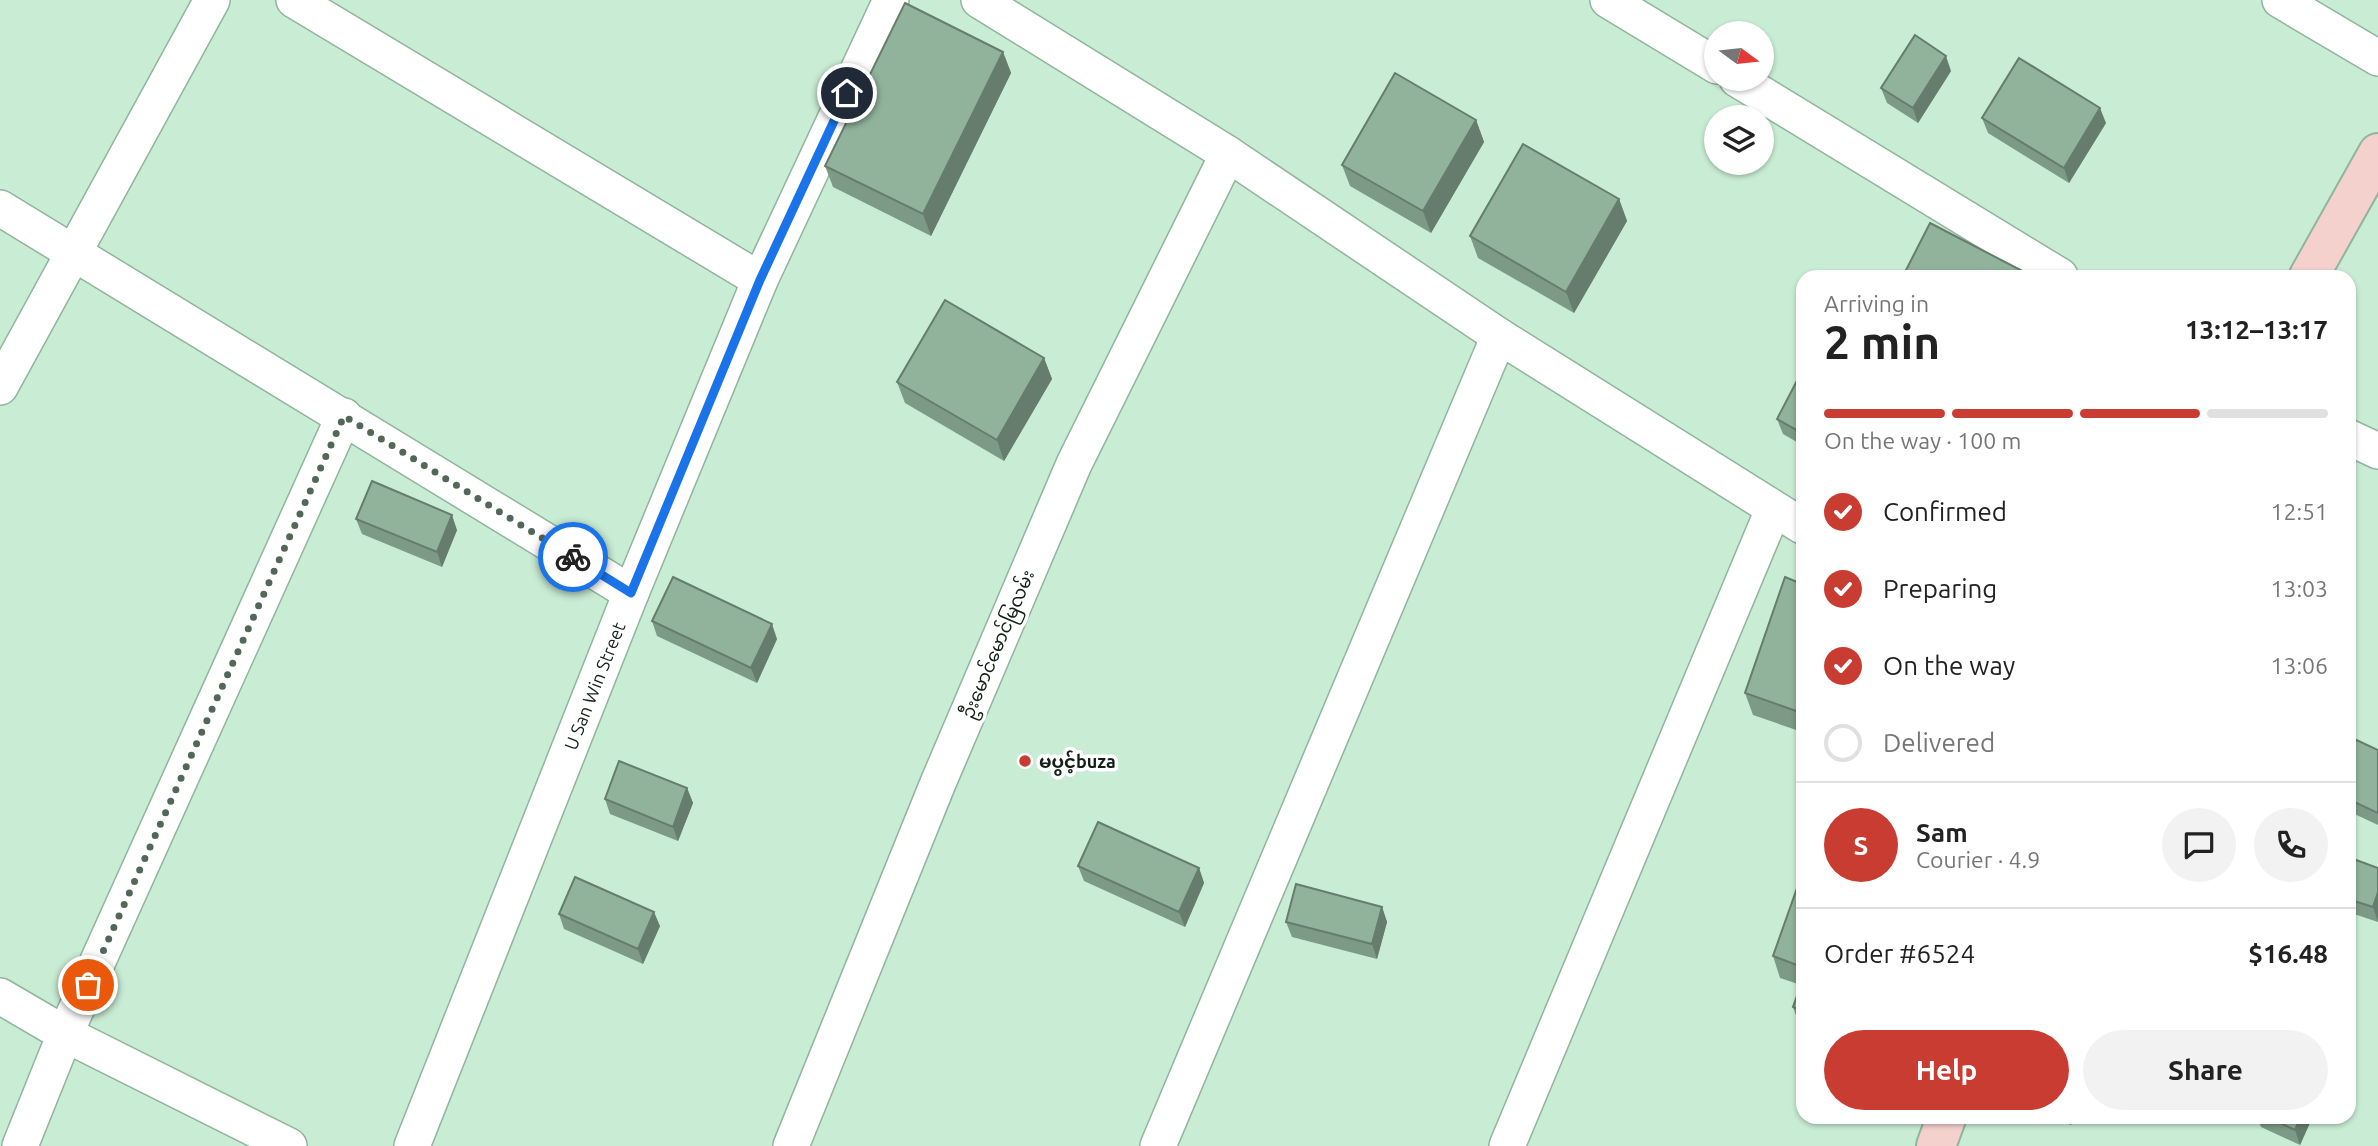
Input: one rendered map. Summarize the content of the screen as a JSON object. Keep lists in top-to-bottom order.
{
  "streets": {
    "street": ["ဦးမောင်မောင်မြလမ်း", "U San Win Street"]
  },
  "places": ["မပွင့်buza"],
  "north": "right",
  "page": {
    "heading": ["2 min", "Arriving in", "13:12–13:17"],
    "panel": [
      "Sam",
      "Courier · 4.9",
      "Order #6524",
      "$16.48"
    ],
    "bar": "On the way · 100 m",
    "list": [
      ["Confirmed", "12:51"],
      ["Preparing", "13:03"],
      ["On the way", "13:06"],
      "Delivered"
    ],
    "round": "S",
    "buttons": ["Help", "Share"]
  }
}
